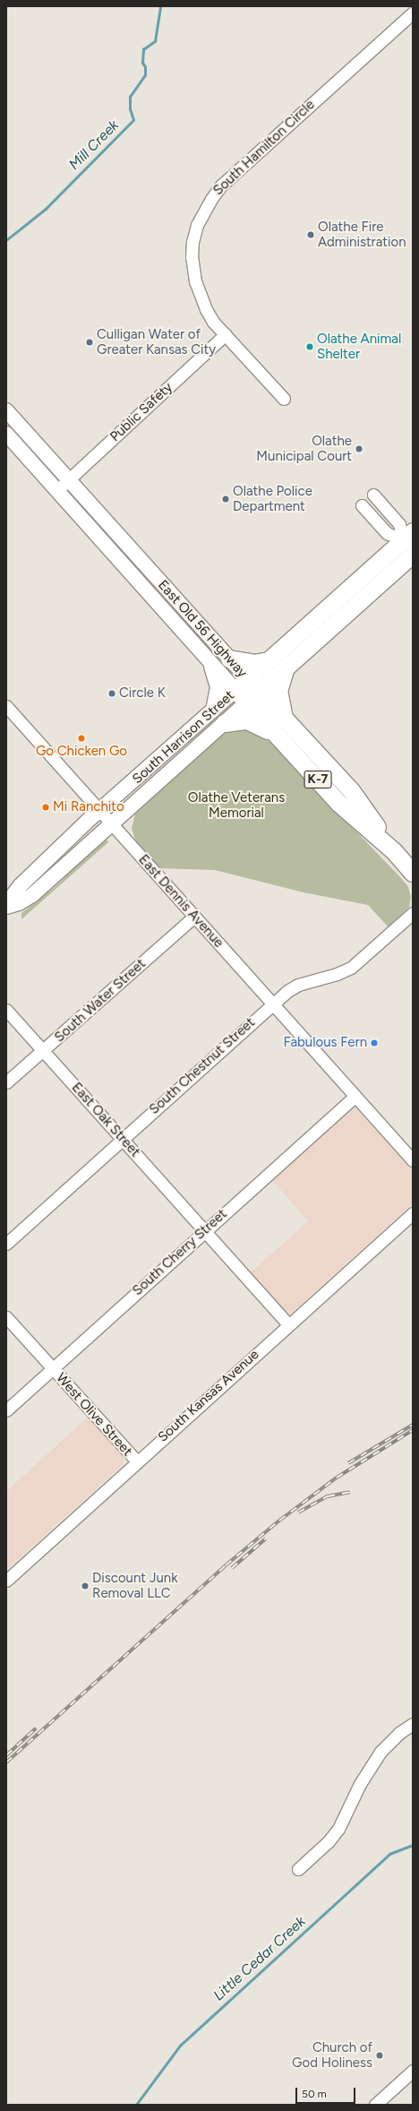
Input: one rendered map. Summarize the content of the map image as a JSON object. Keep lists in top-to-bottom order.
{
  "streets": {
    "highway": ["East Old 56 Highway", "South Harrison Street", "K-7"],
    "street": [
      "South Hamilton Circle",
      "Public Safety",
      "East Dennis Avenue",
      "South Water Street",
      "South Chestnut Street",
      "East Oak Street",
      "South Cherry Street",
      "South Kansas Avenue",
      "West Olive Street"
    ]
  },
  "crossings": [
    ["South Hamilton Circle", "Public Safety"],
    ["Public Safety", "East Old 56 Highway"],
    ["East Old 56 Highway", "South Harrison Street"],
    ["South Harrison Street", "East Dennis Avenue"],
    ["East Dennis Avenue", "South Water Street"],
    ["East Dennis Avenue", "South Chestnut Street"],
    ["East Dennis Avenue", "South Cherry Street"],
    ["South Water Street", "East Oak Street"],
    ["South Chestnut Street", "East Oak Street"],
    ["East Oak Street", "South Cherry Street"],
    ["East Oak Street", "South Kansas Avenue"],
    ["South Cherry Street", "West Olive Street"],
    ["South Kansas Avenue", "West Olive Street"]
  ],
  "water": ["Mill Creek", "Little Cedar Creek"],
  "parks": ["Olathe Veterans Memorial"],
  "places": [
    "Olathe Fire Administration",
    "Culligan Water of Greater Kansas City",
    "Olathe Animal Shelter",
    "Olathe Municipal Court",
    "Olathe Police Department",
    "Circle K",
    "Go Chicken Go",
    "Mi Ranchito",
    "Fabulous Fern",
    "Discount Junk Removal LLC",
    "Church of God Holiness"
  ],
  "scale_bar": "50 m"
}
